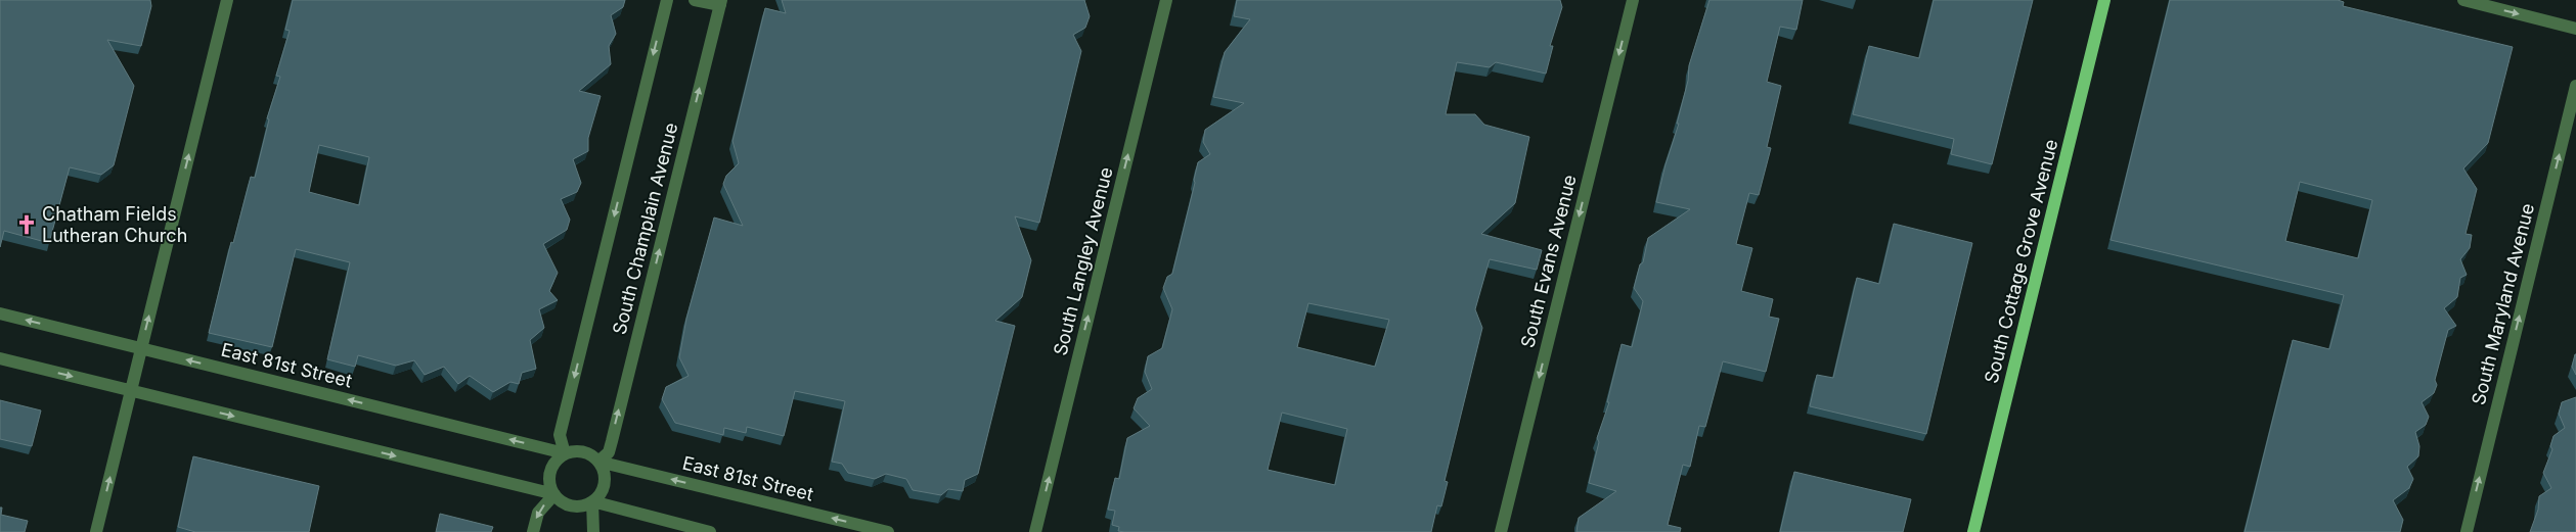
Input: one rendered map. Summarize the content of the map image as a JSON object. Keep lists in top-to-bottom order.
{
  "streets": {
    "main road": ["South Cottage Grove Avenue"],
    "street": [
      "South Champlain Avenue",
      "South Langley Avenue",
      "South Evans Avenue",
      "South Maryland Avenue",
      "East 81st Street"
    ]
  },
  "crossings": [
    ["South Champlain Avenue", "East 81st Street"]
  ],
  "one_way": ["South Langley Avenue", "South Evans Avenue", "South Maryland Avenue"],
  "places": {
    "church": ["Chatham Fields Lutheran Church"]
  }
}
